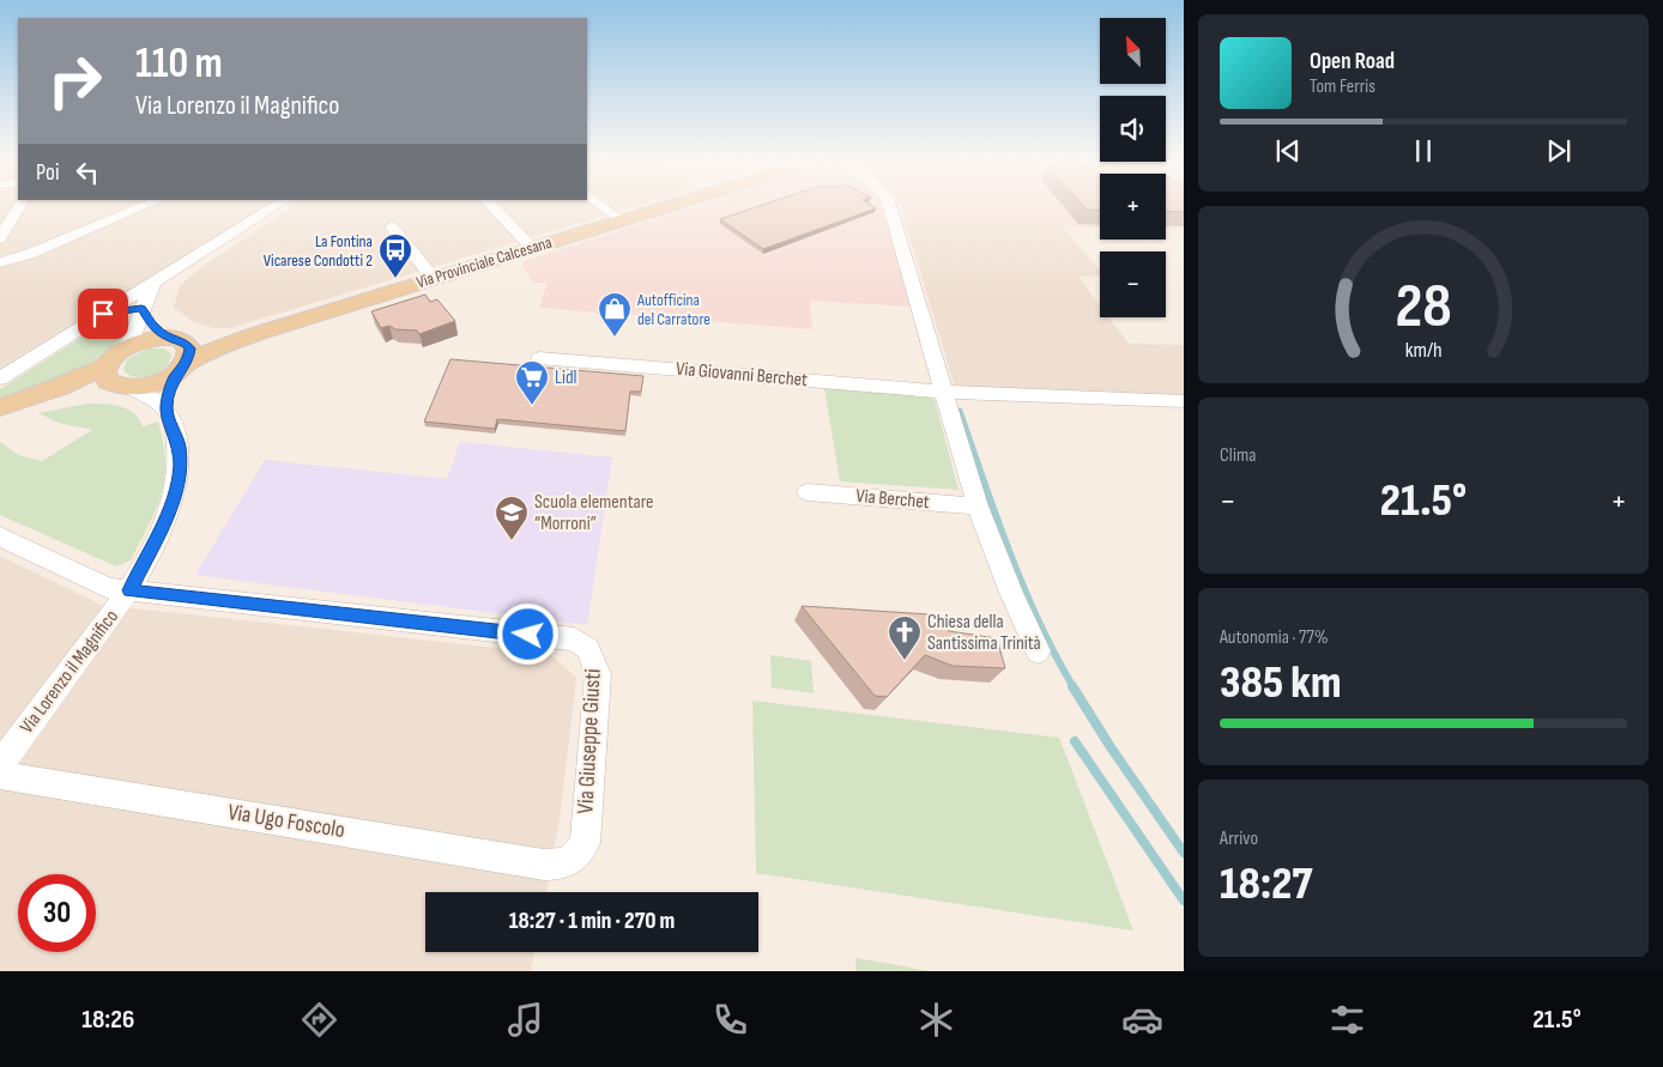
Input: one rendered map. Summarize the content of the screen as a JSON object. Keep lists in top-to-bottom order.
{
  "streets": {
    "main road": ["Via Provinciale Calcesana"],
    "street": [
      "Via Giovanni Berchet",
      "Via Berchet",
      "Via Lorenzo il Magnifico",
      "Via Giuseppe Giusti",
      "Via Ugo Foscolo"
    ]
  },
  "crossings": [
    ["Via Lorenzo il Magnifico", "Via Giuseppe Giusti"],
    ["Via Giuseppe Giusti", "Via Ugo Foscolo"]
  ],
  "places": {
    "bus stop": ["La Fontina Vicarese Condotti 2"],
    "shop": ["Autofficina del Carratore"],
    "supermarket": ["Lidl"],
    "school or university": ["Scuola elementare “Morroni”"],
    "church": ["Chiesa della Santissima Trinità"]
  },
  "north": "top left",
  "page": {
    "map_buttons": ["+", "−"],
    "turn": ["110 m", "Via Lorenzo il Magnifico"],
    "song": ["Open Road", "Tom Ferris"],
    "then": "Poi",
    "tile": [
      "Clima",
      ["Autonomia · 77%", "385 km"],
      ["Arrivo", "18:27"]
    ],
    "heat": ["−", "21.5°", "+"],
    "limit": "30",
    "trip": "18:27 · 1 min · 270 m",
    "tabs": ["18:26", "21.5°"],
    "gauge": ["28", "km/h"]
  }
}
